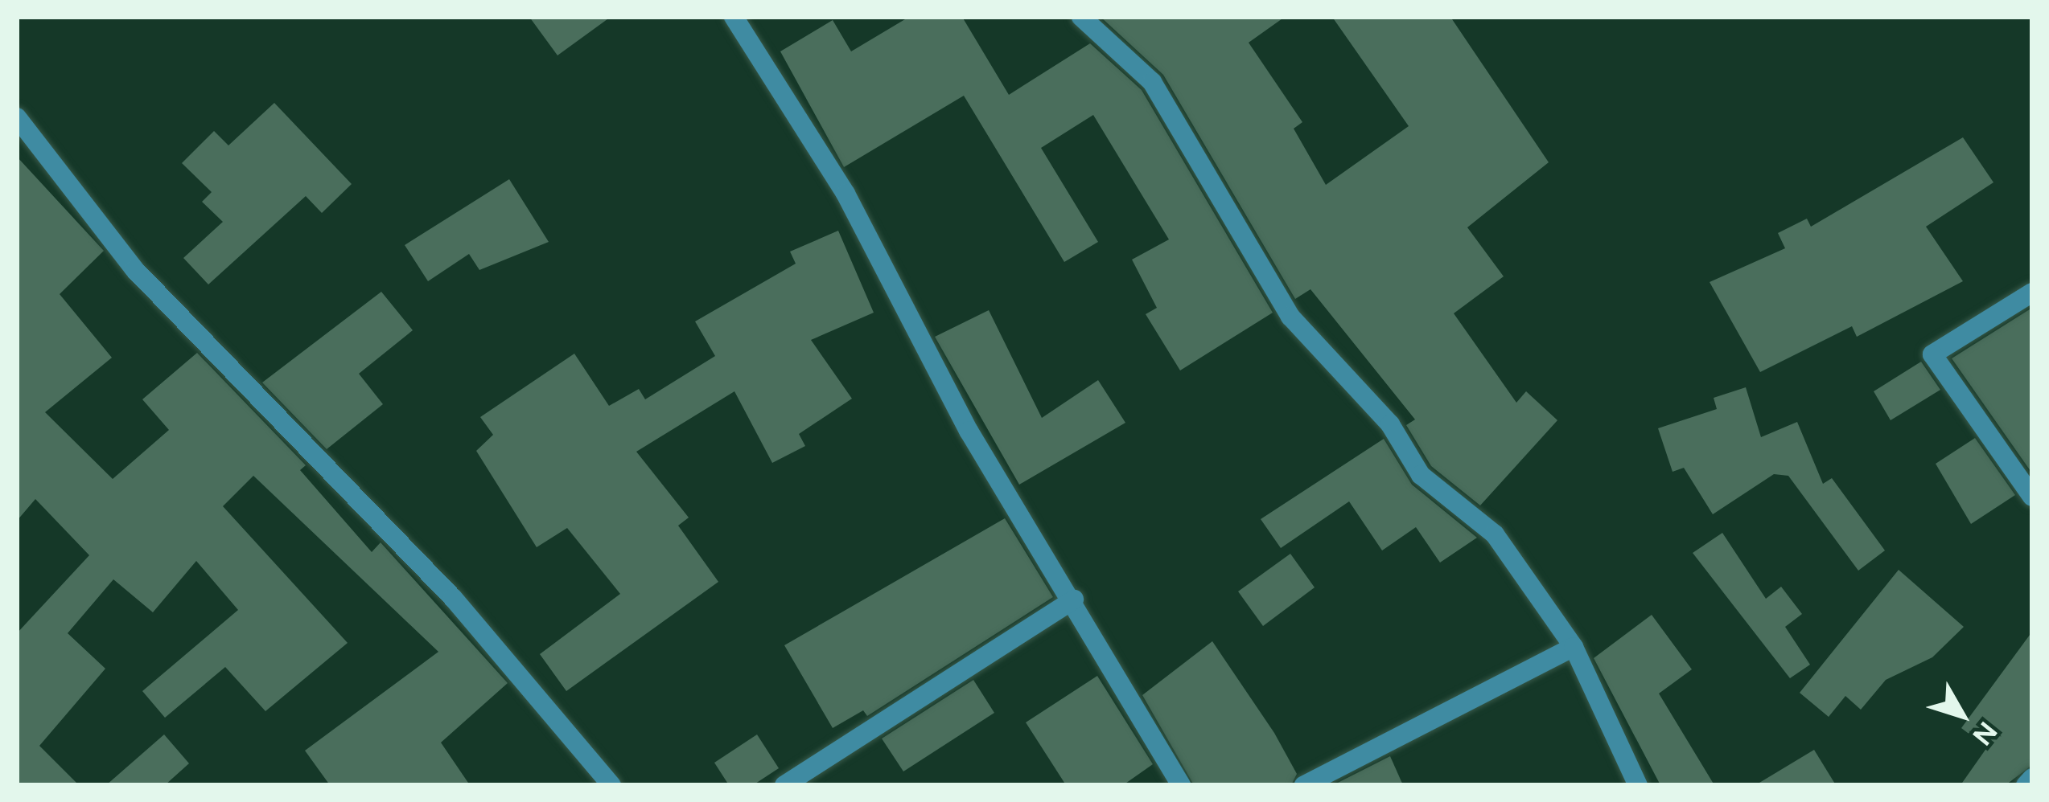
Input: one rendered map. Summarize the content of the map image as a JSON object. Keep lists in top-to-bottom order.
{
  "north": "bottom right"
}
